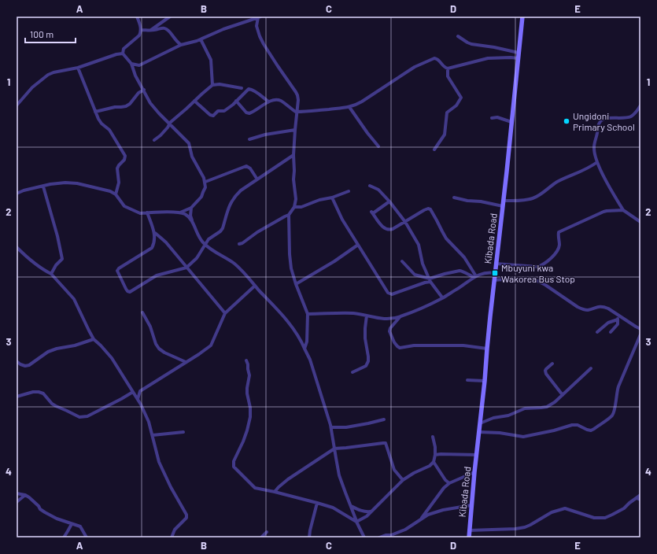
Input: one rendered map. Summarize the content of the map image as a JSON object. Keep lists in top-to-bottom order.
{
  "streets": {
    "main road": ["Kibada Road"]
  },
  "places": {
    "other": ["Ungidoni Primary School"],
    "transit": ["Mbuyuni kwa Wakorea Bus Stop"]
  },
  "scale_bar": "100 m",
  "grid": {
    "columns": [
      "A",
      "B",
      "C",
      "D",
      "E"
    ],
    "rows": [
      "1",
      "2",
      "3",
      "4"
    ]
  }
}
